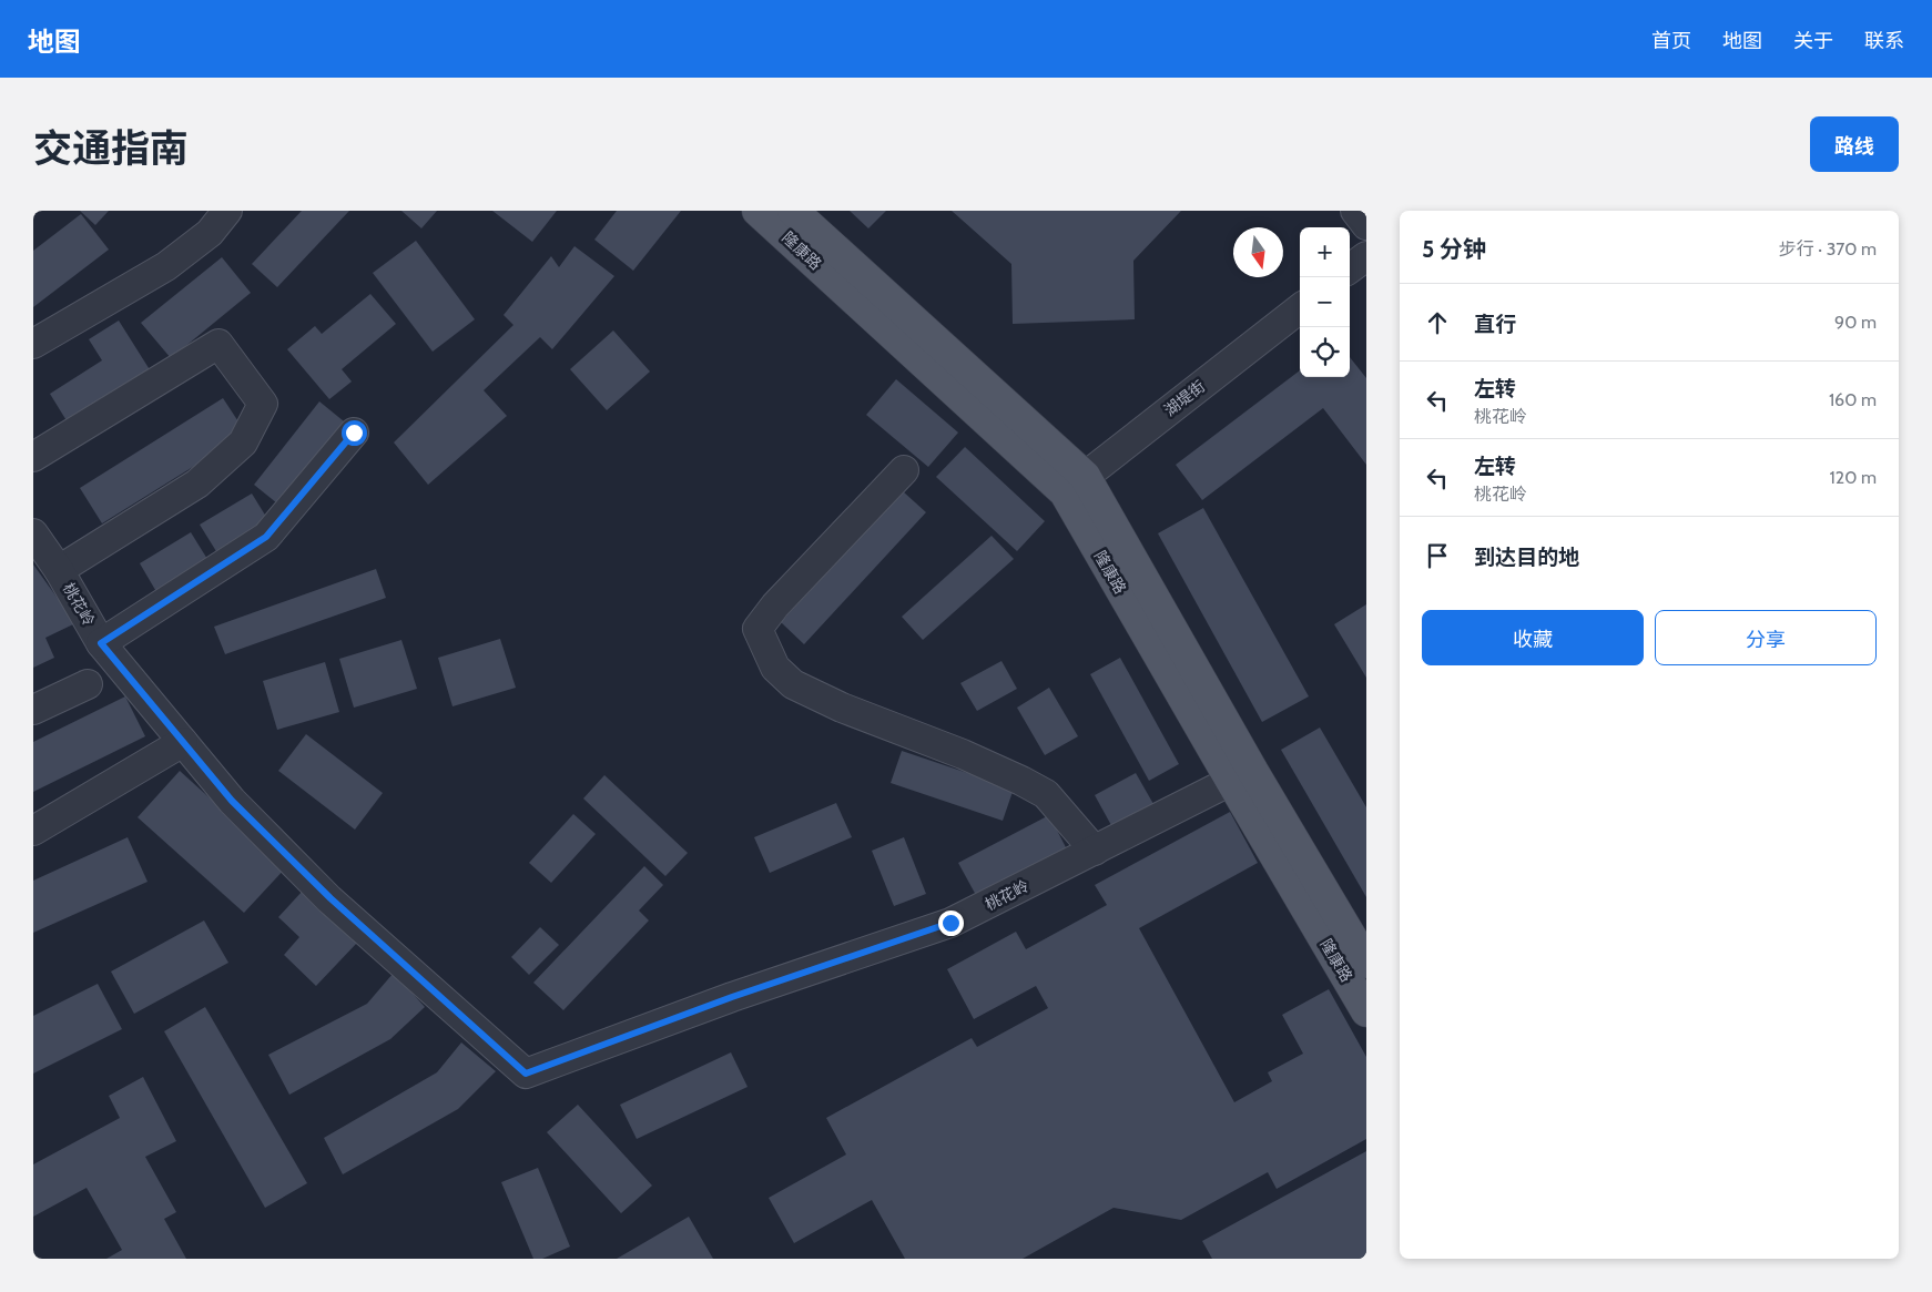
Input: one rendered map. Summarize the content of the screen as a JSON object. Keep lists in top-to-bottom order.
{
  "streets": {
    "main road": ["隆康路"],
    "street": ["湖堤街", "桃花岭"]
  },
  "crossings": [
    ["隆康路", "湖堤街"],
    ["隆康路", "桃花岭"]
  ],
  "north": "bottom",
  "page": {
    "header": "地图",
    "nav": [
      "首页",
      "地图",
      "关于",
      "联系"
    ],
    "title": "交通指南",
    "buttons": [
      "路线",
      ["收藏", "分享"]
    ],
    "heading": ["5 分钟", "步行 · 370 m"],
    "map_buttons": ["+", "−"],
    "list": [
      ["直行", "90 m"],
      ["左转", "桃花岭", "160 m"],
      ["左转", "桃花岭", "120 m"],
      "到达目的地"
    ]
  }
}
